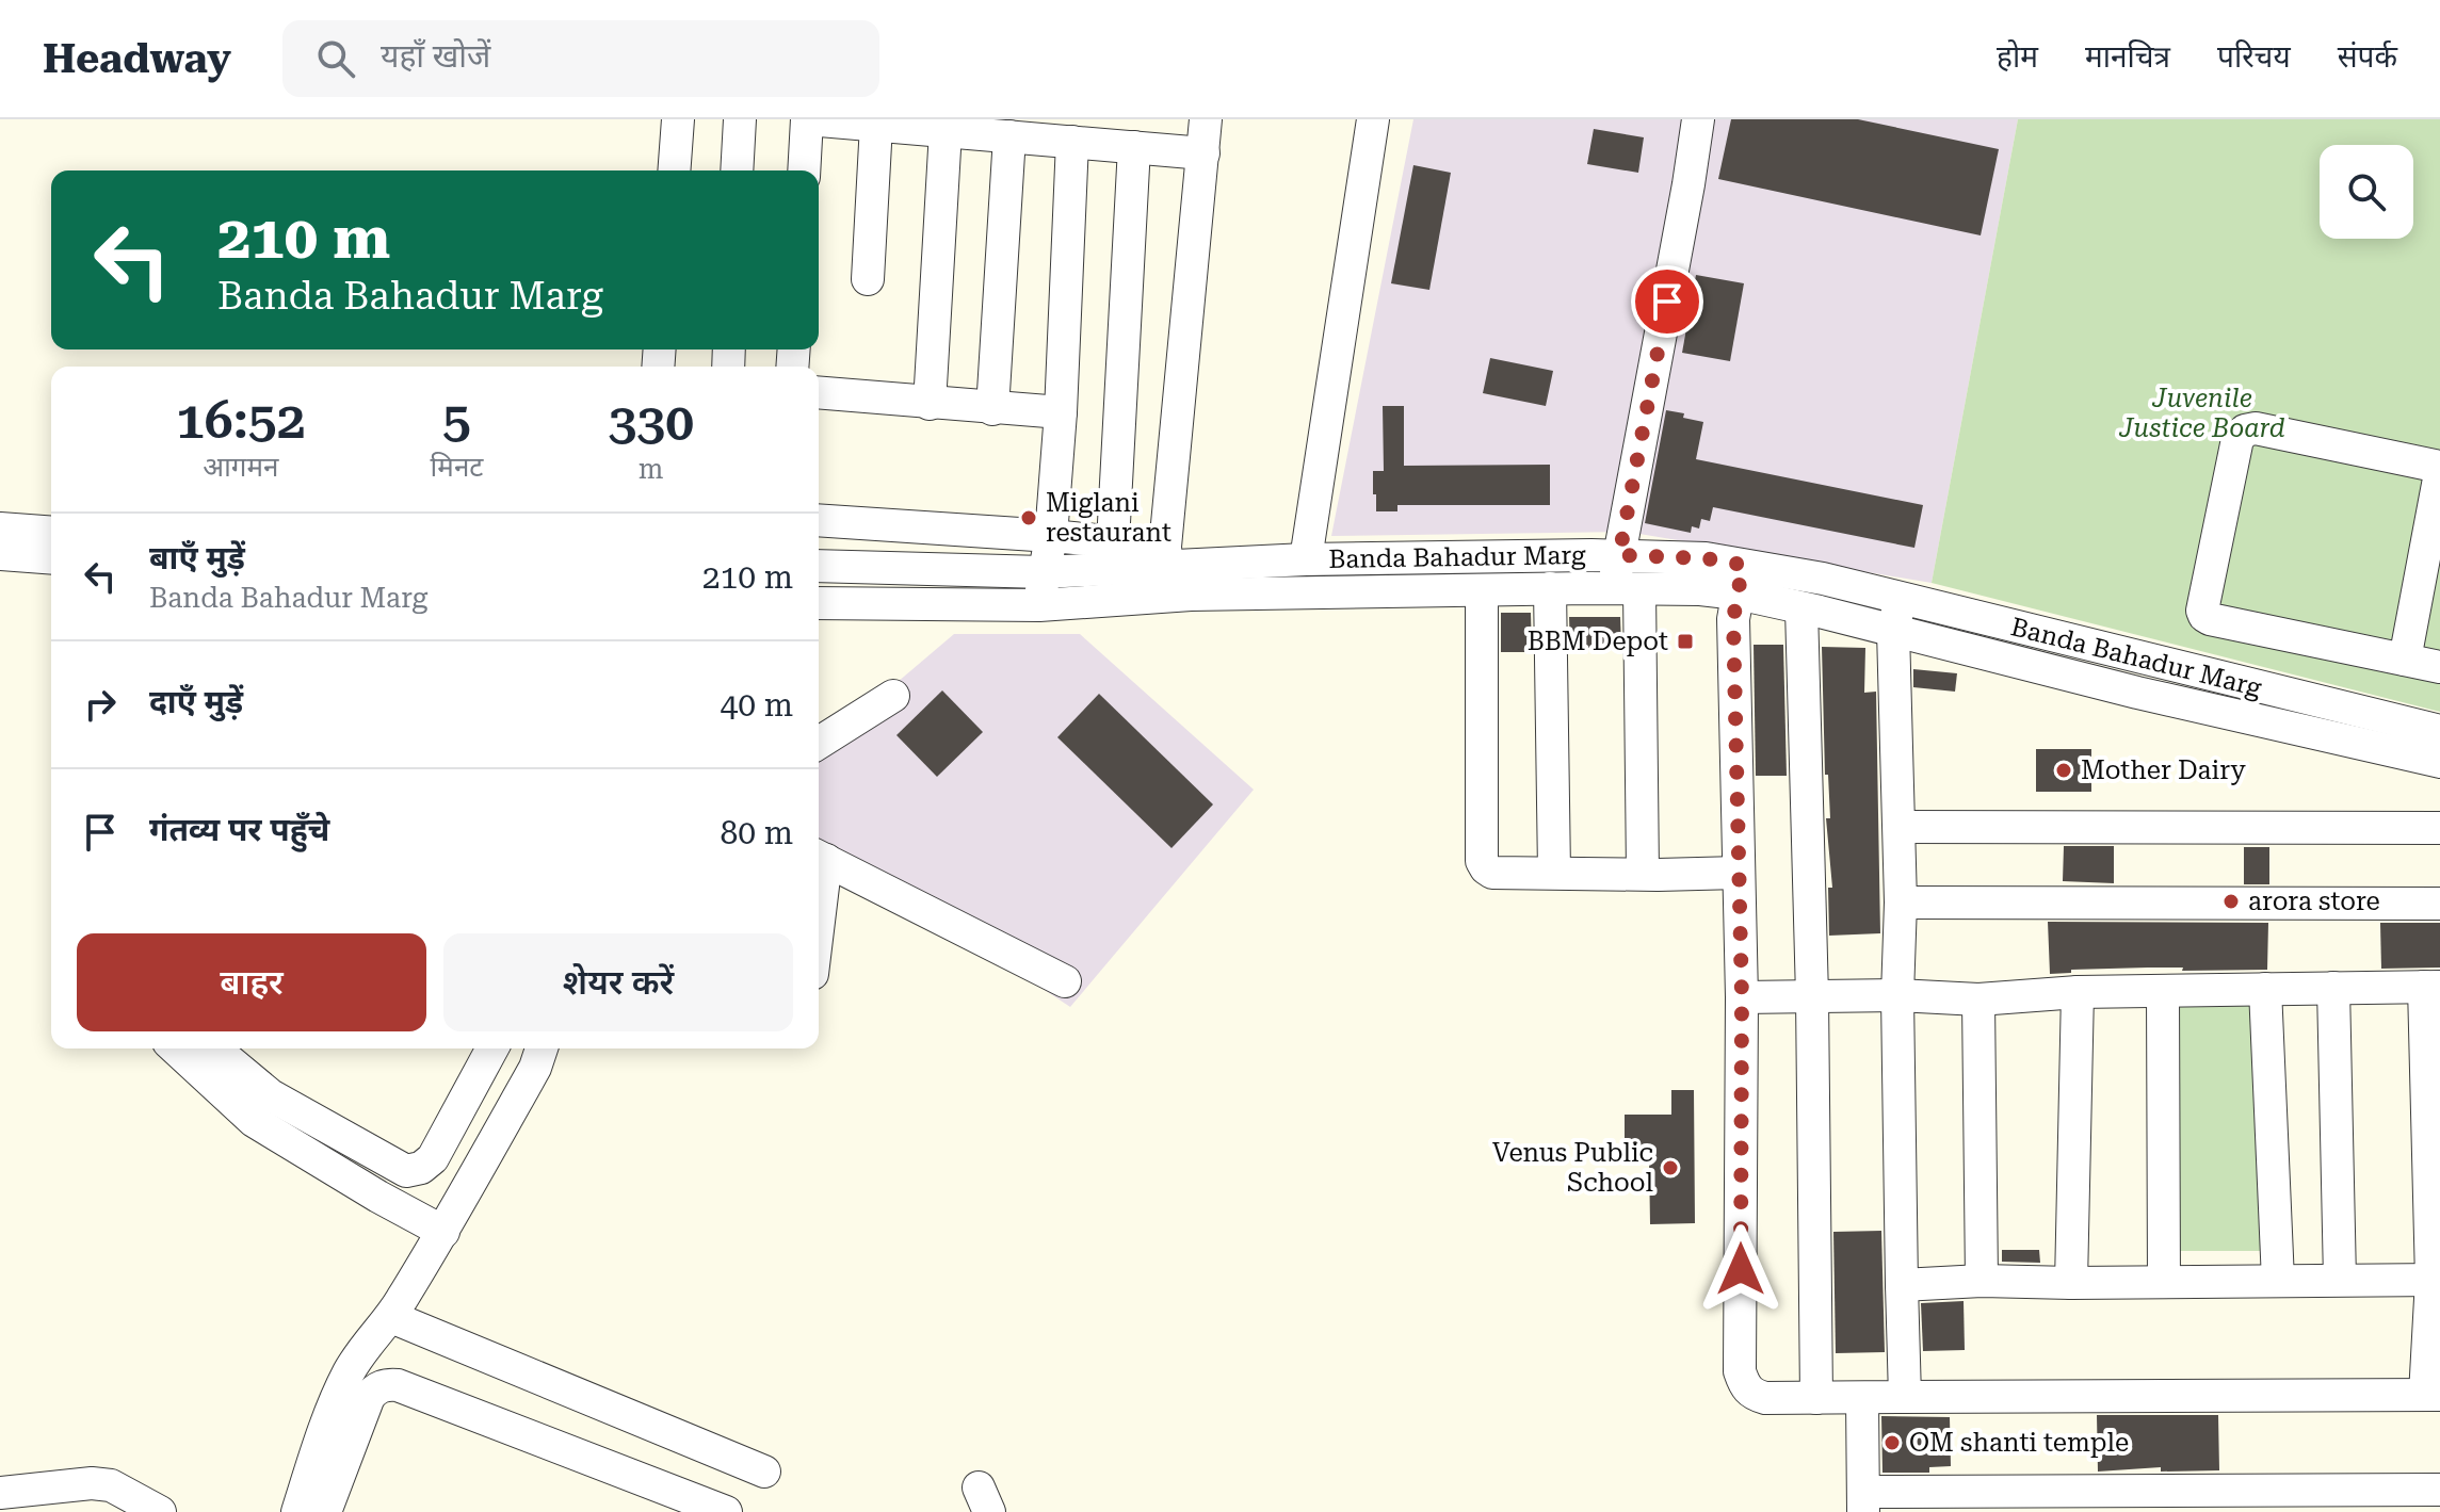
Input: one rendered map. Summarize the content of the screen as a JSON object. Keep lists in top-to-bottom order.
{
  "streets": {
    "street": ["Banda Bahadur Marg"]
  },
  "parks": ["Juvenile Justice Board"],
  "places": {
    "other": [
      "Miglani restaurant",
      "Mother Dairy",
      "arora store",
      "Venus Public School",
      "OM shanti temple"
    ],
    "transit": ["BBM Depot"]
  },
  "page": {
    "header": "Headway",
    "search": "यहाँ खोजें",
    "nav": [
      "होम",
      "मानचित्र",
      "परिचय",
      "संपर्क"
    ],
    "turn": ["210 m", "Banda Bahadur Marg"],
    "eta": [
      "16:52",
      "आगमन",
      "5",
      "मिनट",
      "330",
      "m"
    ],
    "list": [
      {
        "name": "बाएँ मुड़ें",
        "note": "Banda Bahadur Marg",
        "value": "210 m"
      },
      {
        "name": "दाएँ मुड़ें",
        "value": "40 m"
      },
      {
        "name": "गंतव्य पर पहुँचे",
        "value": "80 m"
      }
    ],
    "buttons": ["बाहर", "शेयर करें"]
  }
}
